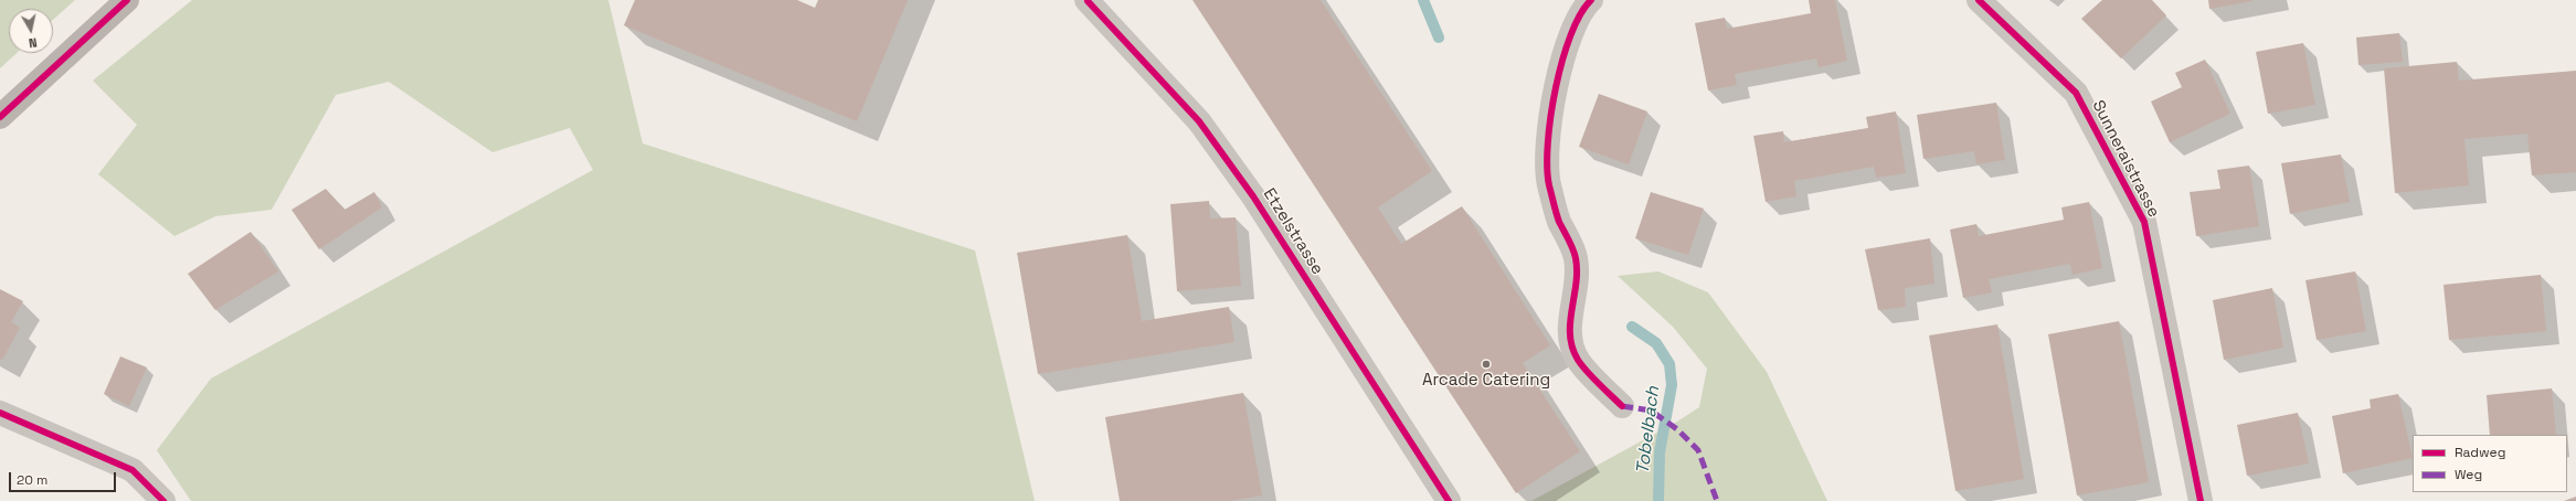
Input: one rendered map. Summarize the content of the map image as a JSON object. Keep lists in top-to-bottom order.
{
  "streets": {
    "street": ["Sunneraistrasse", "Etzelstrasse"]
  },
  "water": ["Tobelbach"],
  "places": ["Arcade Catering"],
  "legend": ["Radweg", "Weg"],
  "scale_bar": "20 m",
  "north": "bottom"
}
